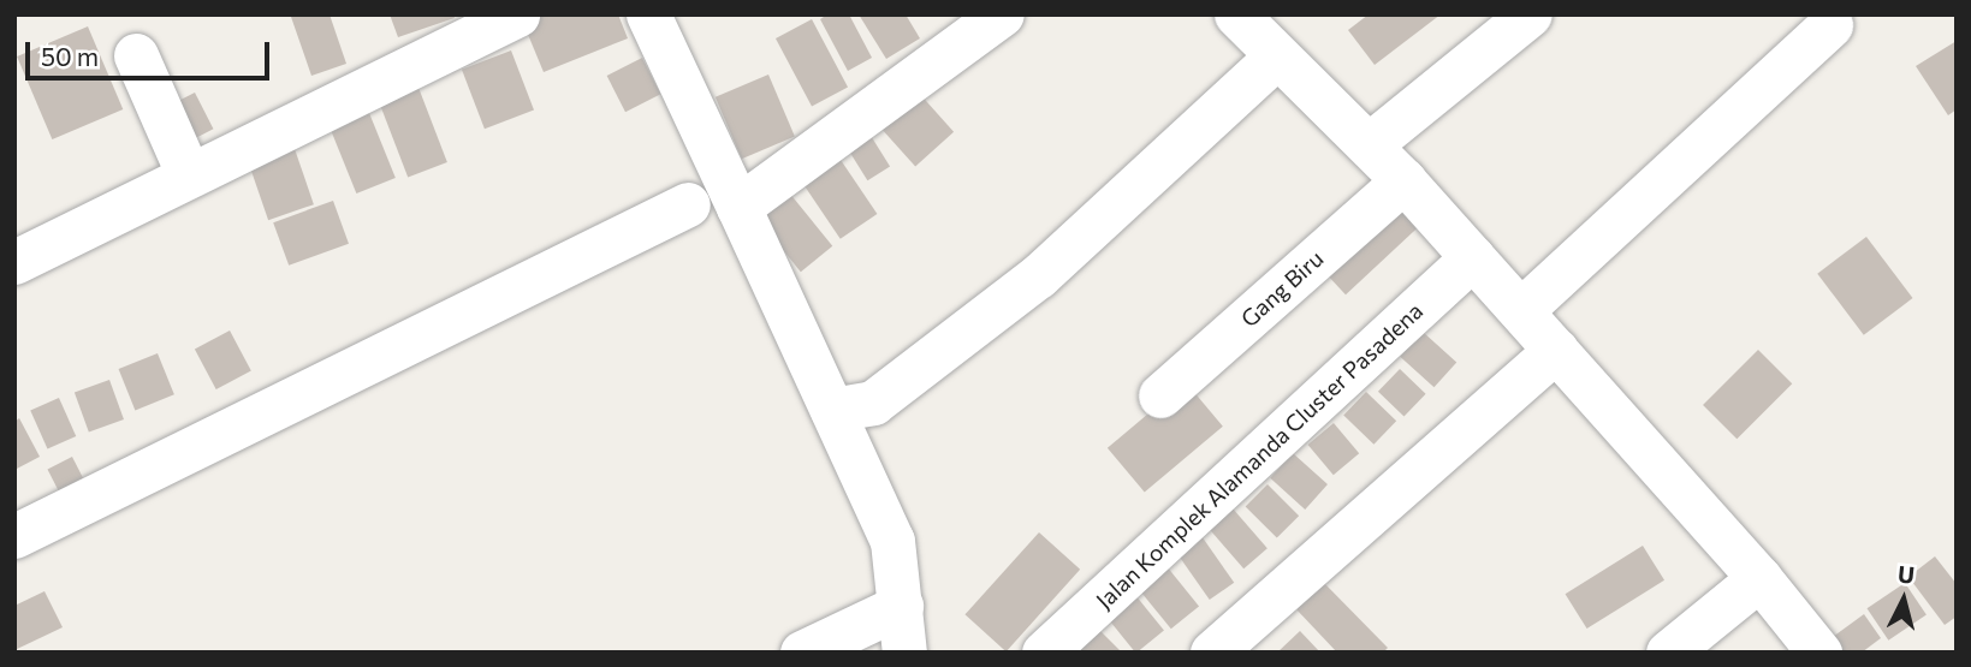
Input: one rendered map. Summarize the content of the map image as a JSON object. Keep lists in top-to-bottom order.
{
  "streets": {
    "street": ["Gang Biru", "Jalan Komplek Alamanda Cluster Pasadena"]
  },
  "scale_bar": "50 m",
  "north": "top"
}
